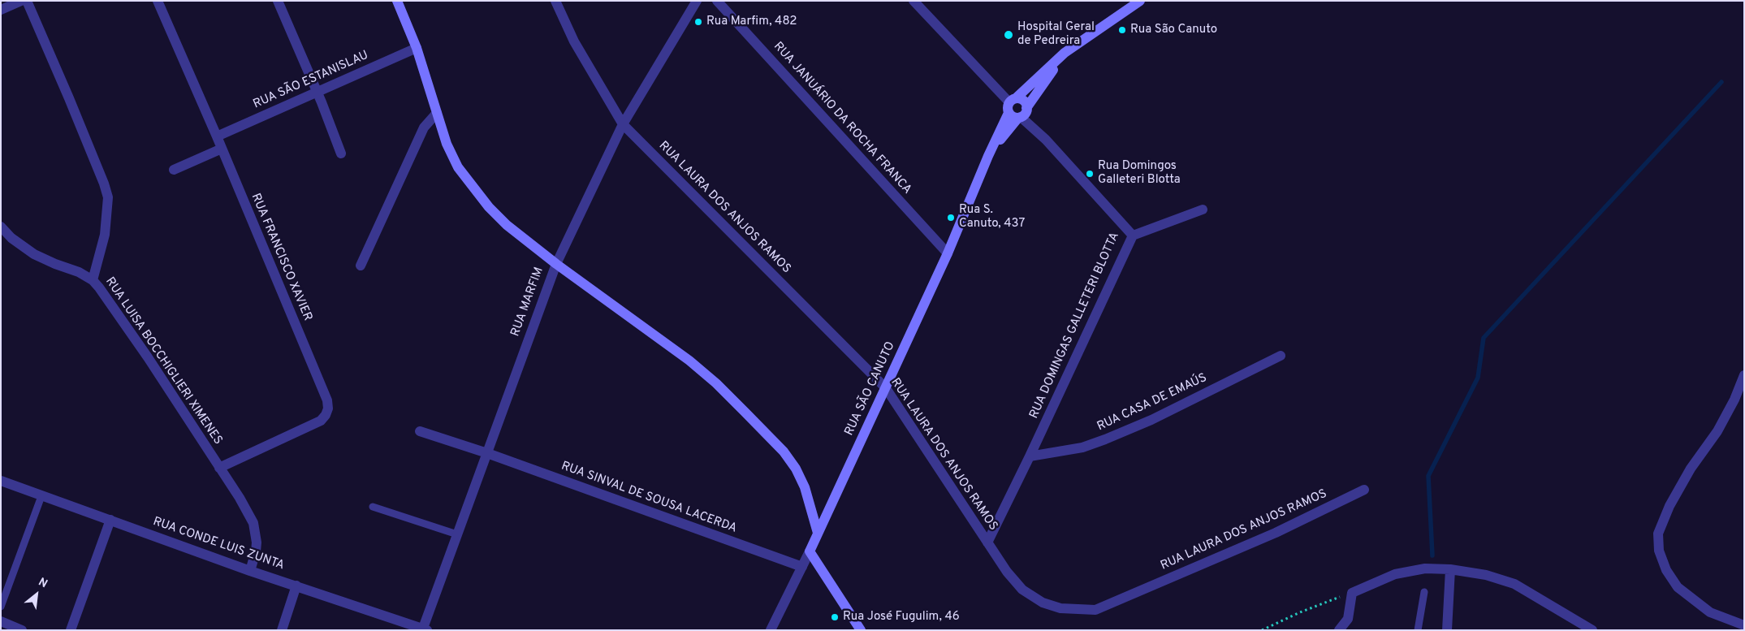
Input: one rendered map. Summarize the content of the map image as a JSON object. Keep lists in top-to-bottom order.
{
  "streets": {
    "street": [
      "RUA SÃO ESTANISLAU",
      "RUA JANUÁRIO DA ROCHA FRANCA",
      "RUA LAURA DOS ANJOS RAMOS",
      "RUA FRANCISCO XAVIER",
      "RUA MARFIM",
      "RUA DOMINGAS GALLETERI BLOTTA",
      "RUA LUISA BOCCHIGLIERI XIMENES",
      "RUA SÃO CANUTO",
      "RUA CASA DE EMAÚS",
      "RUA SINVAL DE SOUSA LACERDA",
      "RUA CONDE LUIS ZUNTA"
    ]
  },
  "crossings": [
    ["RUA SÃO ESTANISLAU", "RUA FRANCISCO XAVIER"],
    ["RUA JANUÁRIO DA ROCHA FRANCA", "RUA SÃO CANUTO"],
    ["RUA LAURA DOS ANJOS RAMOS", "RUA MARFIM"],
    ["RUA LAURA DOS ANJOS RAMOS", "RUA DOMINGAS GALLETERI BLOTTA"],
    ["RUA LAURA DOS ANJOS RAMOS", "RUA SÃO CANUTO"],
    ["RUA FRANCISCO XAVIER", "RUA LUISA BOCCHIGLIERI XIMENES"],
    ["RUA MARFIM", "RUA SINVAL DE SOUSA LACERDA"],
    ["RUA MARFIM", "RUA CONDE LUIS ZUNTA"],
    ["RUA DOMINGAS GALLETERI BLOTTA", "RUA SÃO CANUTO"],
    ["RUA DOMINGAS GALLETERI BLOTTA", "RUA CASA DE EMAÚS"],
    ["RUA LUISA BOCCHIGLIERI XIMENES", "RUA CONDE LUIS ZUNTA"],
    ["RUA SÃO CANUTO", "RUA SINVAL DE SOUSA LACERDA"]
  ],
  "places": [
    "Rua Marfim, 482",
    "Rua São Canuto",
    "Hospital Geral de Pedreira",
    "Rua Domingos Galleteri Blotta",
    "Rua S. Canuto, 437",
    "Rua José Fugulim, 46"
  ],
  "north": "top right"
}
